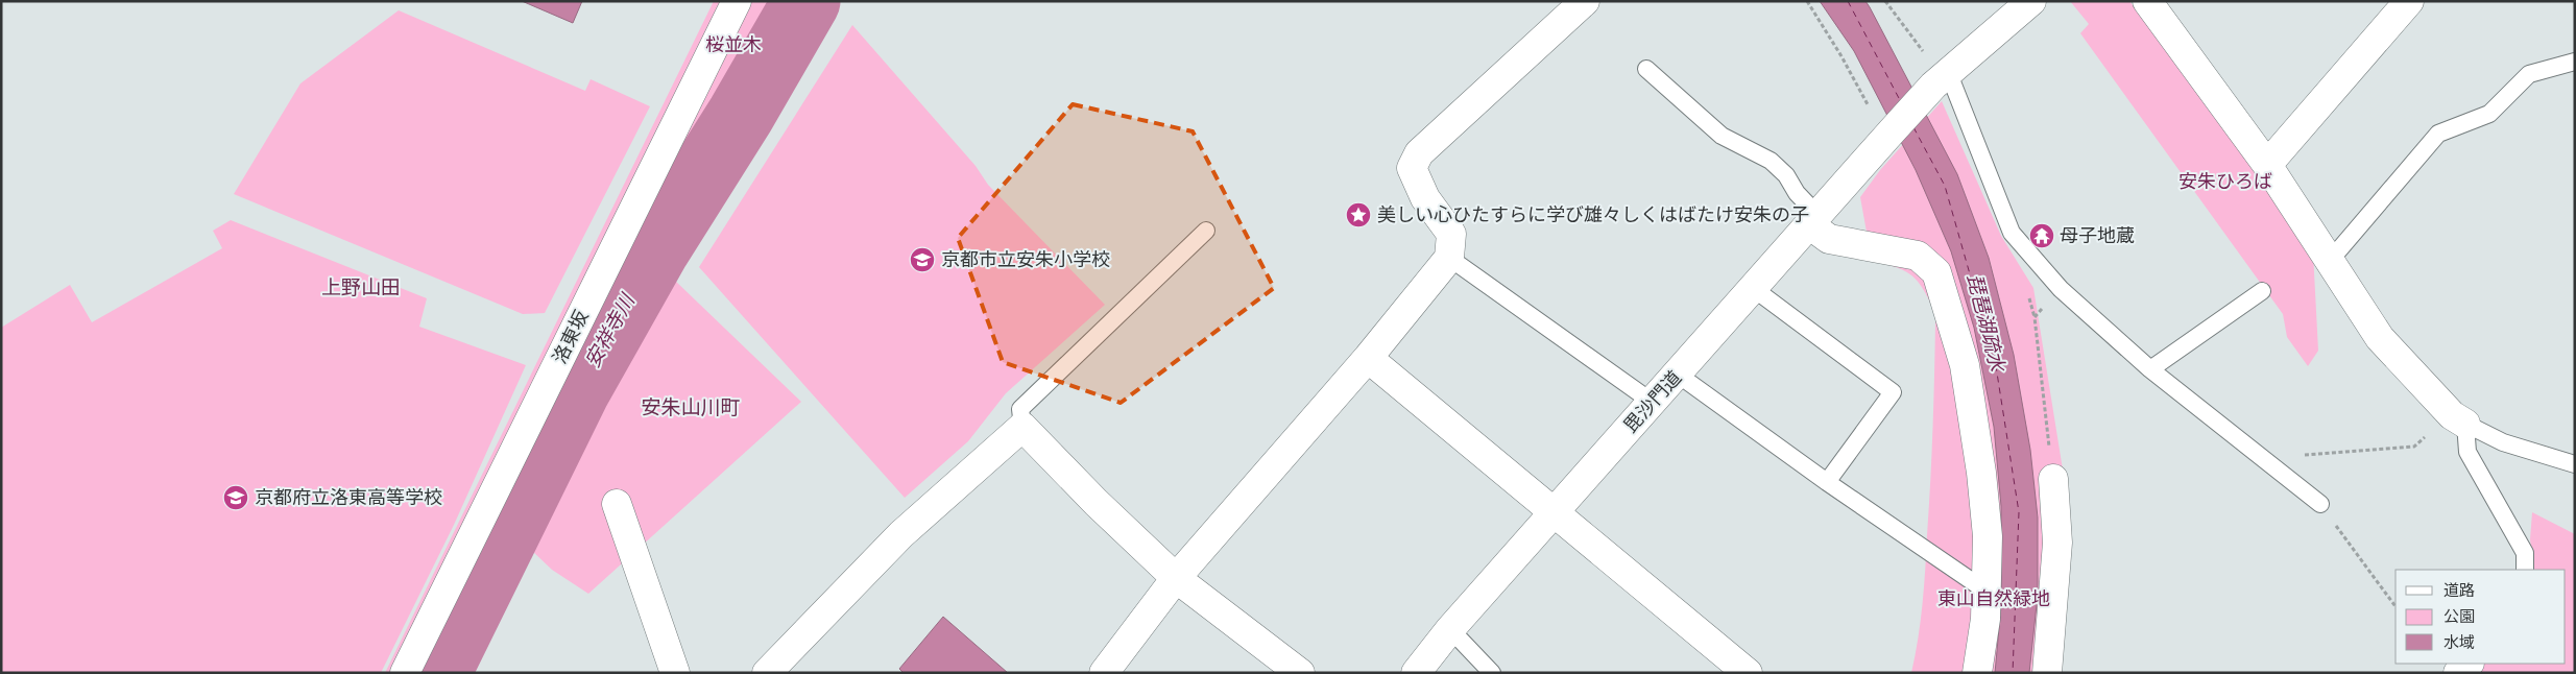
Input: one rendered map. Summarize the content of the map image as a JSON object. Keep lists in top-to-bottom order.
{
  "streets": {
    "street": ["洛東坂", "毘沙門道"]
  },
  "districts": ["上野山田", "安朱山川町"],
  "water": ["琵琶湖疏水", "安祥寺川"],
  "parks": ["桜並木", "安朱ひろば", "東山自然緑地"],
  "places": {
    "place": ["美しい心ひたすらに学び雄々しくはばたけ安朱の子"],
    "temple": ["母子地蔵"],
    "school or university": ["京都市立安朱小学校", "京都府立洛東高等学校"]
  },
  "legend": ["道路", "公園", "水域"]
}
